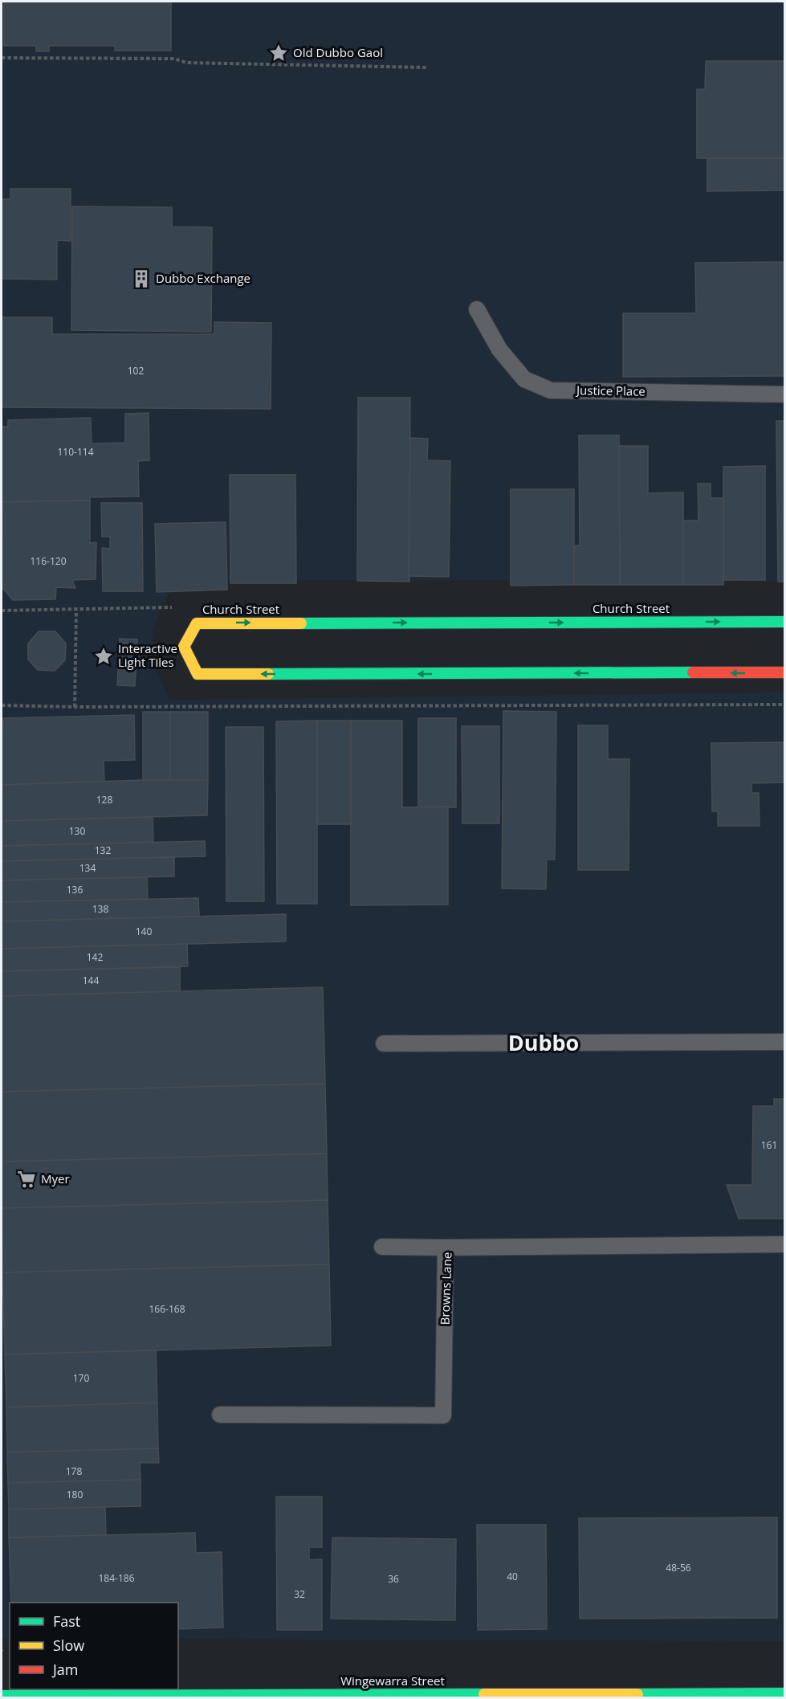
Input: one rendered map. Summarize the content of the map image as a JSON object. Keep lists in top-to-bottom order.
{
  "streets": {
    "street": ["Church Street", "Wingewarra Street"],
    "lane": ["Justice Place", "Browns Lane"]
  },
  "districts": ["Dubbo"],
  "places": {
    "place": ["Old Dubbo Gaol", "Interactive Light Tiles"],
    "building": ["Dubbo Exchange"],
    "supermarket": ["Myer"]
  },
  "house_numbers": [
    "102",
    "110-114",
    "116-120",
    "128",
    "130",
    "132",
    "134",
    "136",
    "138",
    "140",
    "142",
    "144",
    "161",
    "166-168",
    "170",
    "178",
    "180",
    "48-56",
    "40",
    "184-186",
    "36",
    "32"
  ],
  "legend": ["Fast", "Slow", "Jam"]
}
